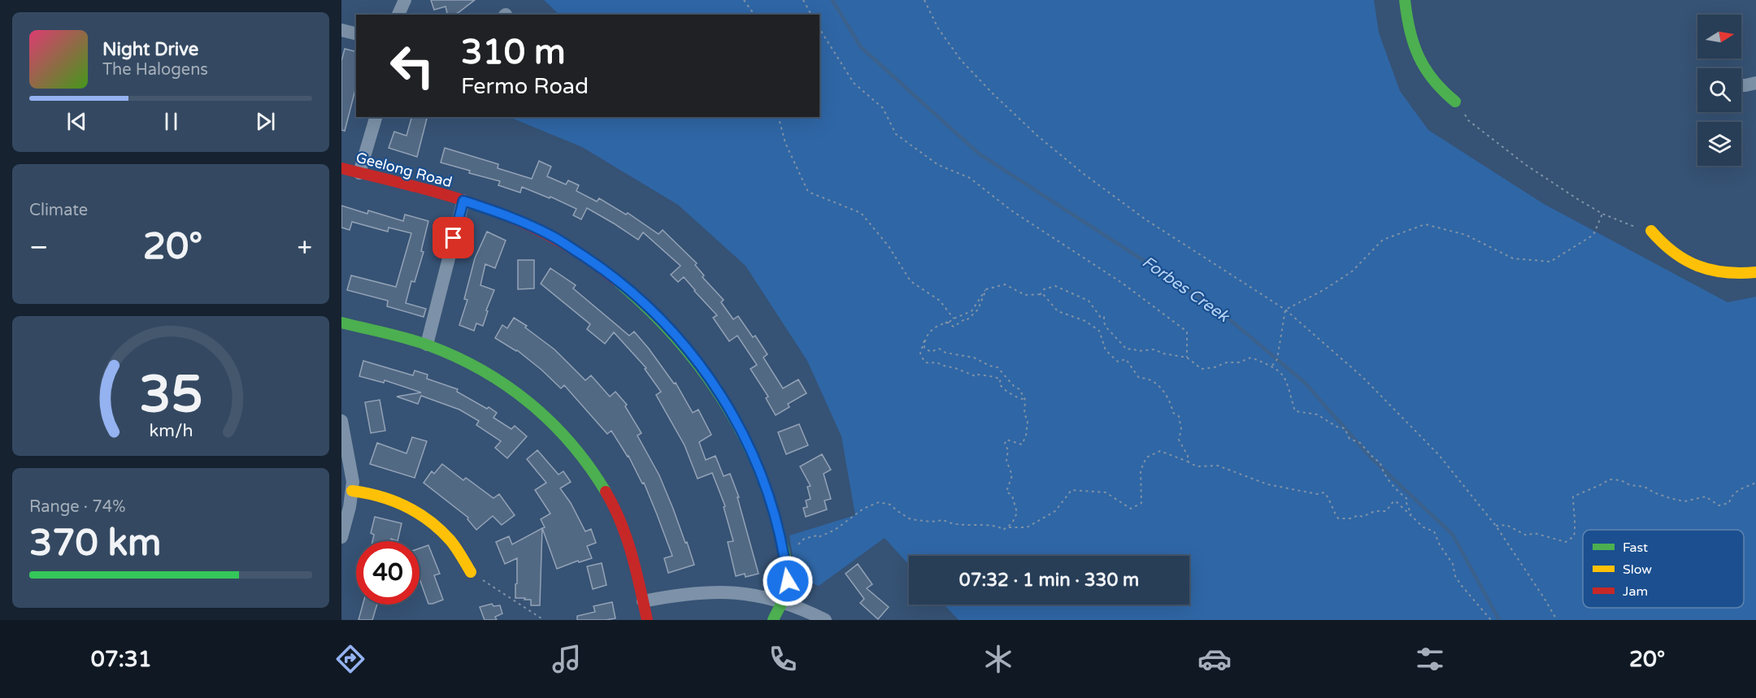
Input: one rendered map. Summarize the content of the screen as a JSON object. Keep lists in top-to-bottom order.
{
  "streets": {
    "street": ["Geelong Road"]
  },
  "water": ["Forbes Creek"],
  "legend": ["Fast", "Slow", "Jam"],
  "north": "right",
  "page": {
    "turn": ["310 m", "Fermo Road"],
    "song": ["Night Drive", "The Halogens"],
    "tile": [
      "Climate",
      ["Range · 74%", "370 km"]
    ],
    "heat": ["−", "20°", "+"],
    "limit": "40",
    "trip": "07:32 · 1 min · 330 m",
    "tabs": ["07:31", "20°"],
    "gauge": ["35", "km/h"]
  }
}
